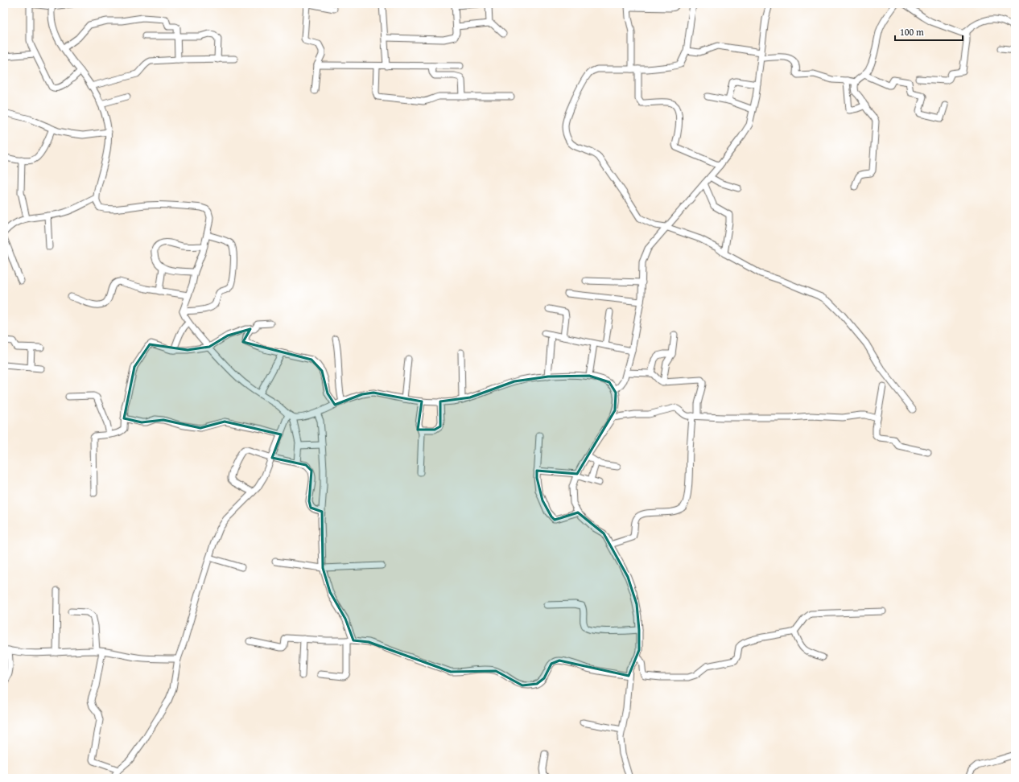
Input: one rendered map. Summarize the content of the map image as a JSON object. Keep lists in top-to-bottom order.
{
  "scale_bar": "100 m"
}
